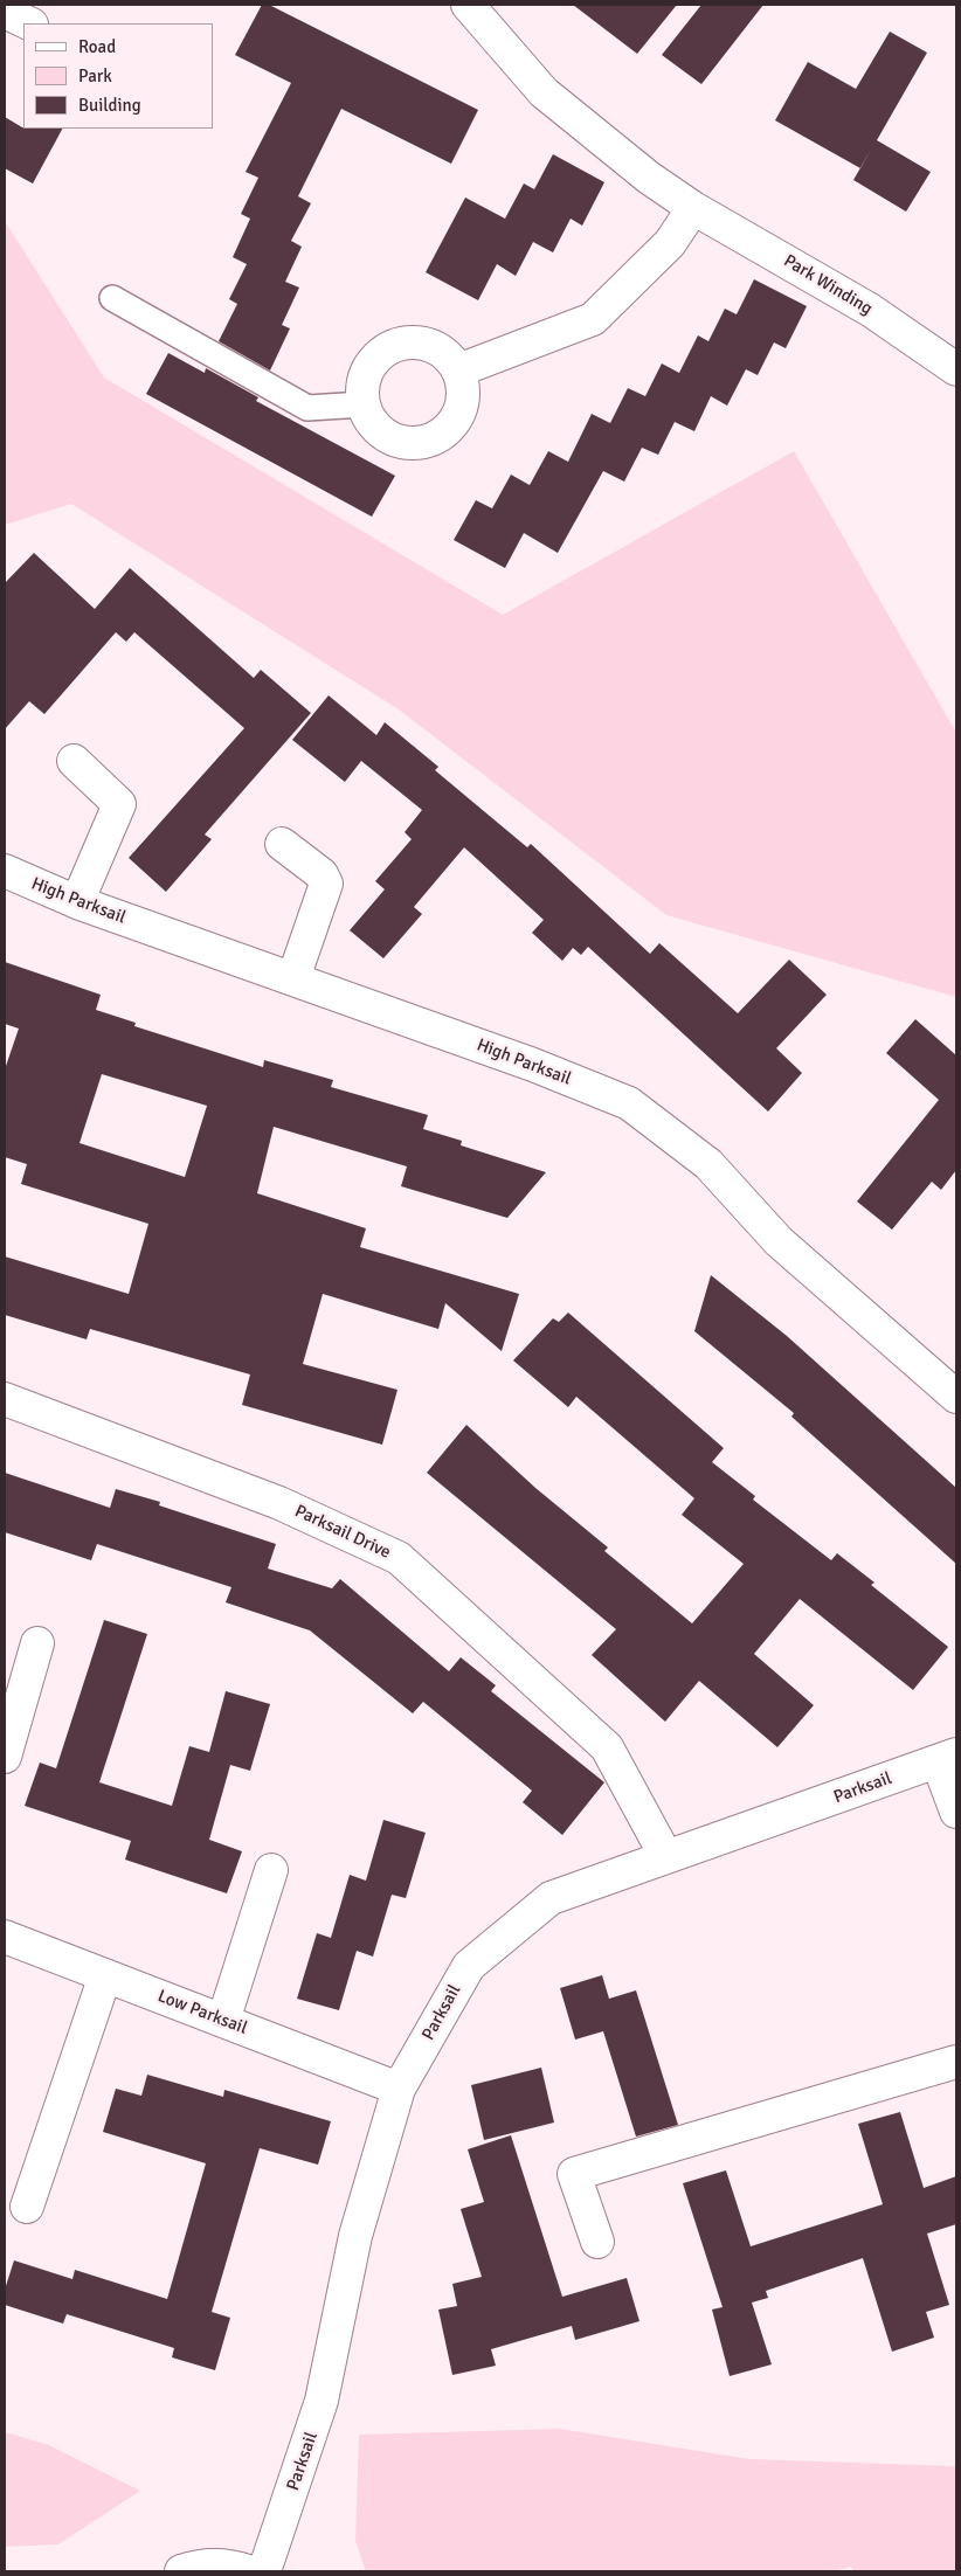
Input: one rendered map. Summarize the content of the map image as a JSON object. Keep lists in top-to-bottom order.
{
  "streets": {
    "street": [
      "Park Winding",
      "High Parksail",
      "Parksail Drive",
      "Parksail",
      "Low Parksail"
    ]
  },
  "crossings": [
    ["Parksail Drive", "Parksail"],
    ["Parksail", "Low Parksail"]
  ],
  "legend": ["Road", "Park", "Building"]
}
